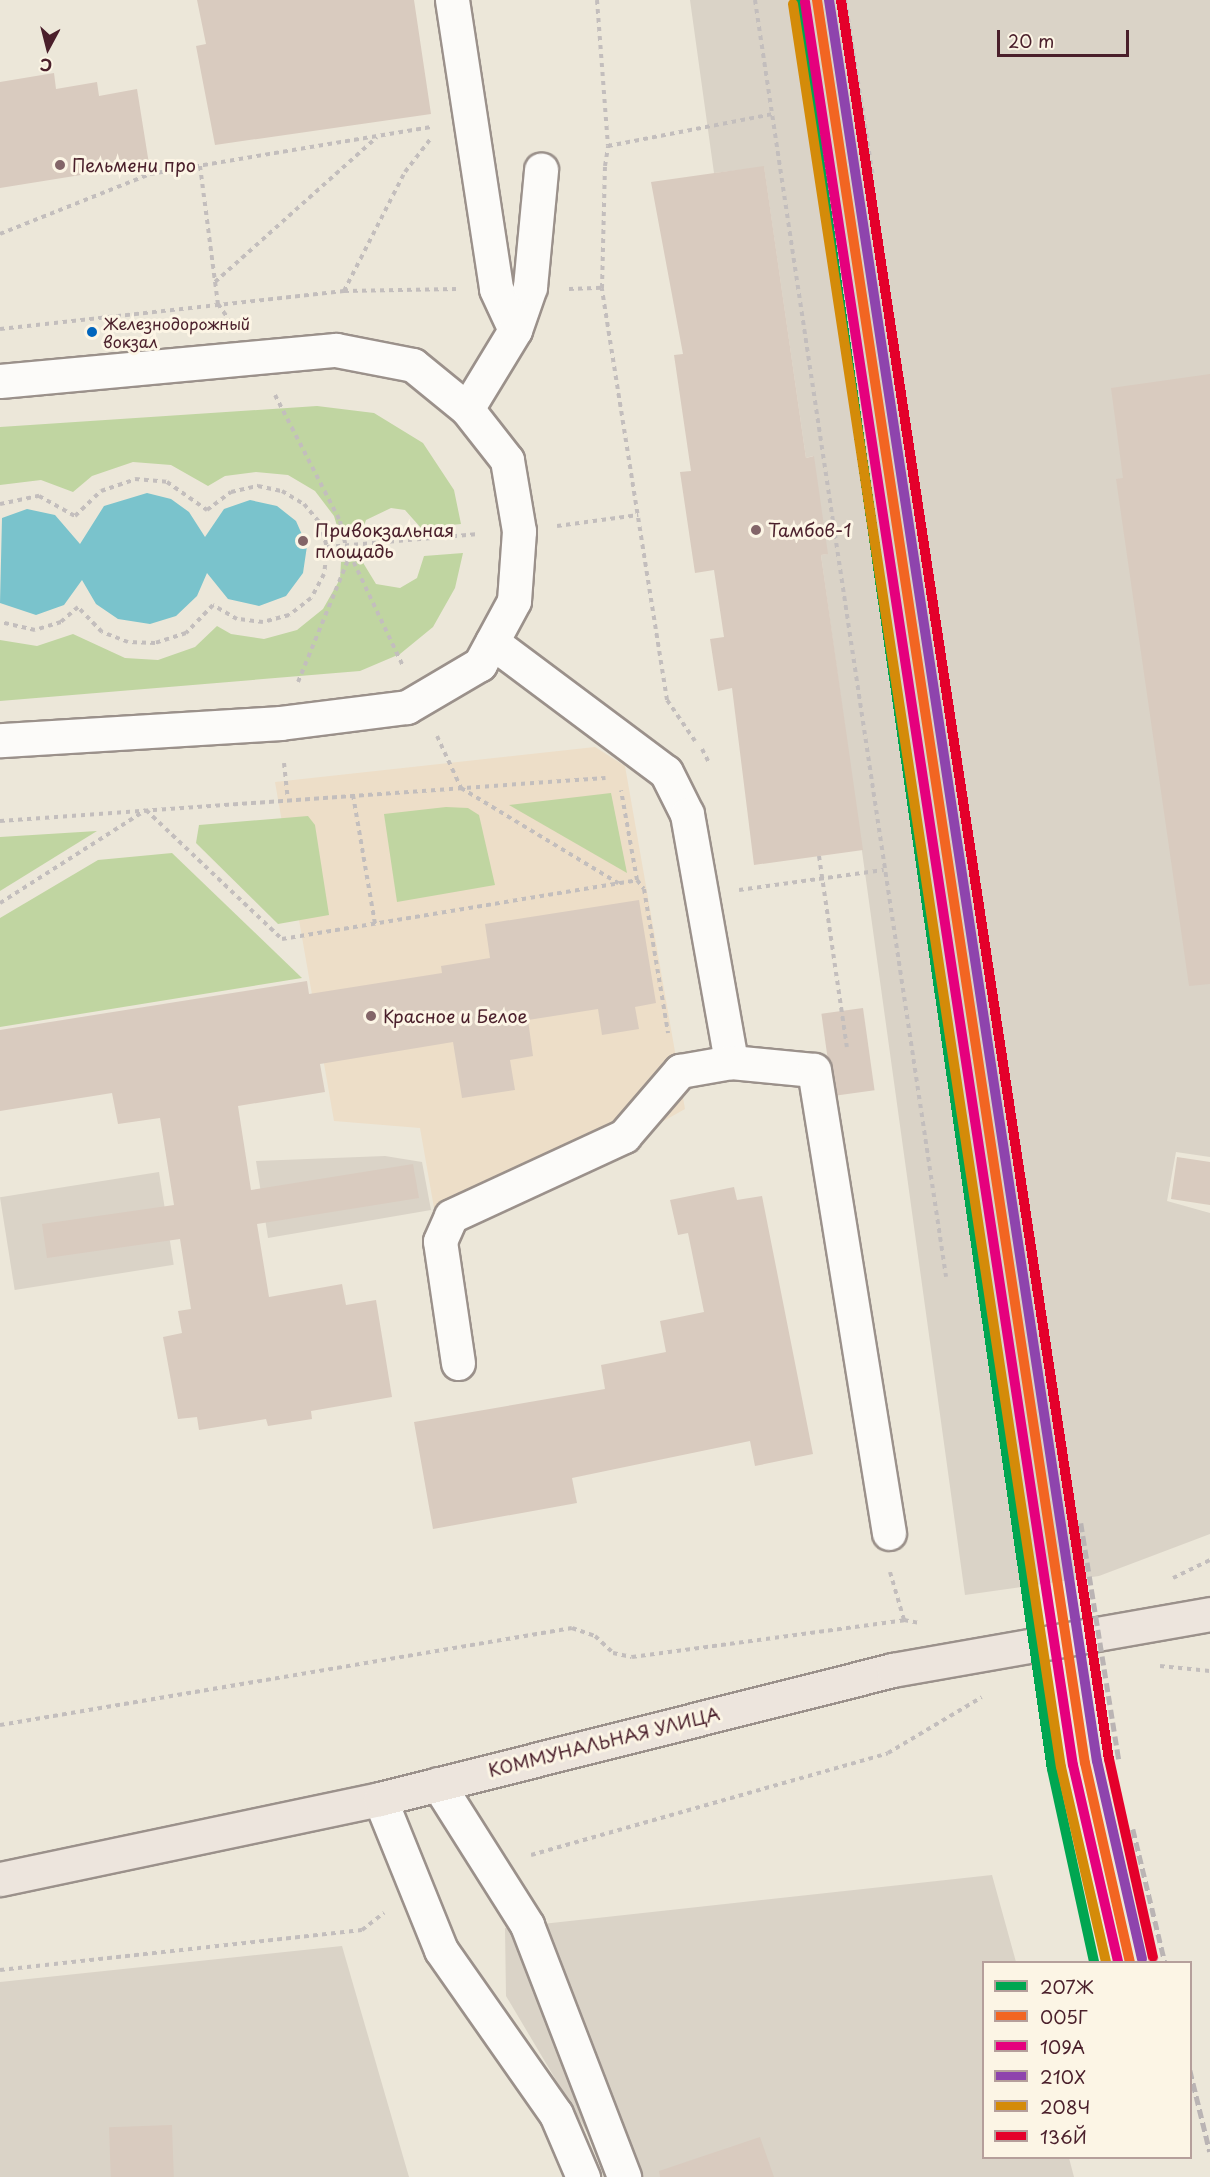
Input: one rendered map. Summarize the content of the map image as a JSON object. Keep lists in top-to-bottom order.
{
  "streets": {
    "main road": ["КОММУНАЛЬНАЯ УЛИЦА"]
  },
  "places": [
    "Пельмени про",
    "Железнодорожный вокзал",
    "Тамбов-1",
    "Привокзальная площадь",
    "Красное и Белое"
  ],
  "lines": [
    "transit line 207Ж",
    "transit line 005Г",
    "transit line 210Х",
    "transit line 136Й",
    "transit line 109А",
    "transit line 208Ч"
  ],
  "legend": [
    "207Ж",
    "005Г",
    "109А",
    "210Х",
    "208Ч",
    "136Й"
  ],
  "scale_bar": "20 m",
  "north": "bottom"
}
